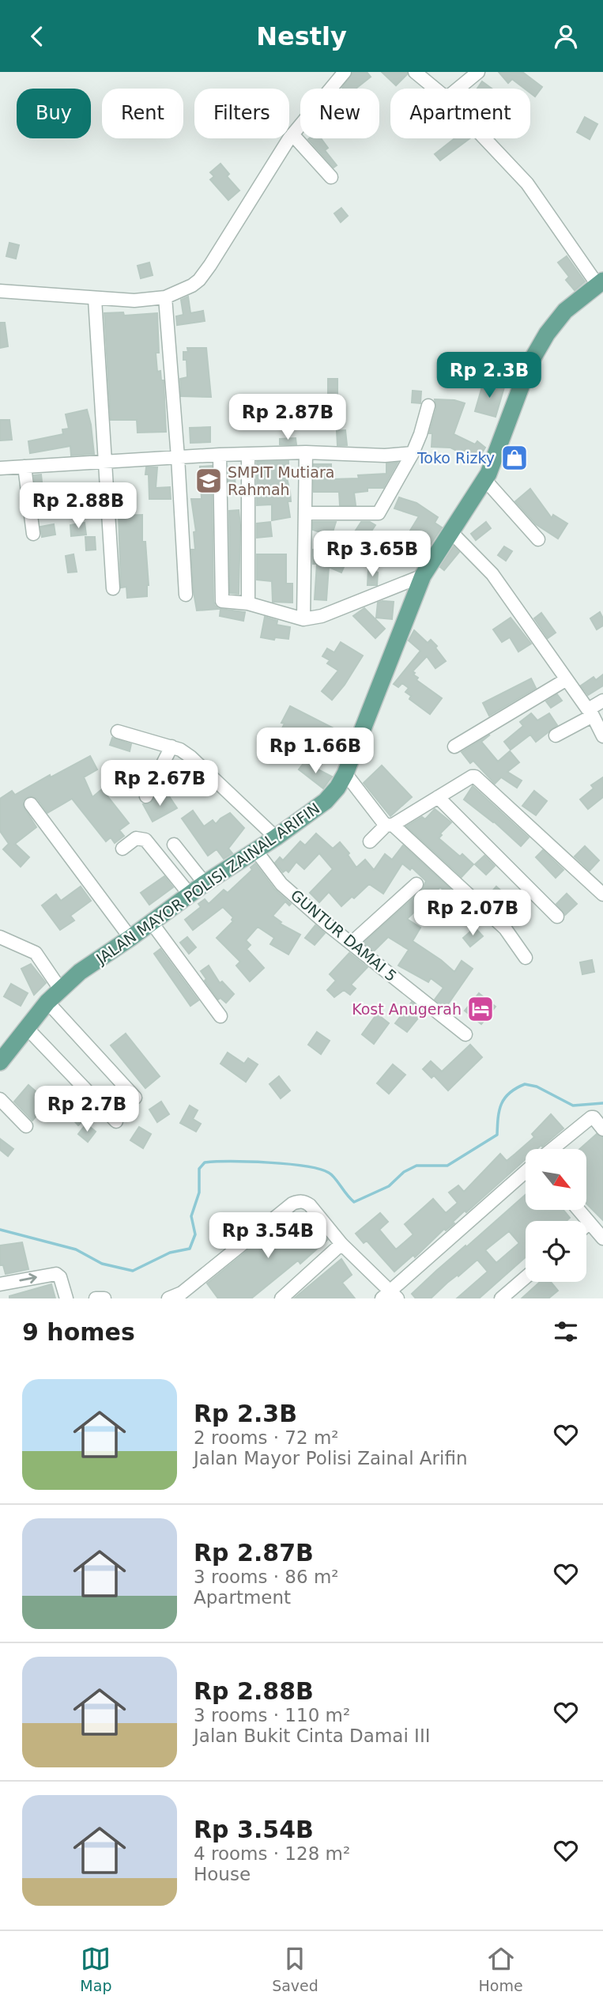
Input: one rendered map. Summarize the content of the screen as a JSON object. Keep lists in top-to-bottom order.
{
  "streets": {
    "main road": ["JALAN MAYOR POLISI ZAINAL ARIFIN"],
    "street": ["GUNTUR DAMAI 5"]
  },
  "crossings": [
    ["JALAN MAYOR POLISI ZAINAL ARIFIN", "GUNTUR DAMAI 5"]
  ],
  "places": {
    "shop": ["Toko Rizky"],
    "school or university": ["SMPIT Mutiara Rahmah"],
    "hotel": ["Kost Anugerah"]
  },
  "north": "bottom right",
  "page": {
    "header": "Nestly",
    "chip": [
      "Buy",
      "Rent",
      "Filters",
      "New",
      "Apartment"
    ],
    "price": [
      "Rp 2.3B",
      "Rp 2.87B",
      "Rp 2.88B",
      "Rp 3.65B",
      "Rp 1.66B",
      "Rp 2.67B",
      "Rp 2.07B",
      "Rp 2.7B",
      "Rp 3.54B"
    ],
    "heading": "9 homes",
    "list": [
      {
        "name": "Rp 2.3B",
        "note": "2 rooms · 72 m² · Jalan Mayor Polisi Zainal Arifin"
      },
      {
        "name": "Rp 2.87B",
        "note": "3 rooms · 86 m² · Apartment"
      },
      {
        "name": "Rp 2.88B",
        "note": "3 rooms · 110 m² · Jalan Bukit Cinta Damai III"
      },
      {
        "name": "Rp 3.54B",
        "note": "4 rooms · 128 m² · House"
      }
    ],
    "tabs": ["Map", "Saved", "Home"]
  }
}
